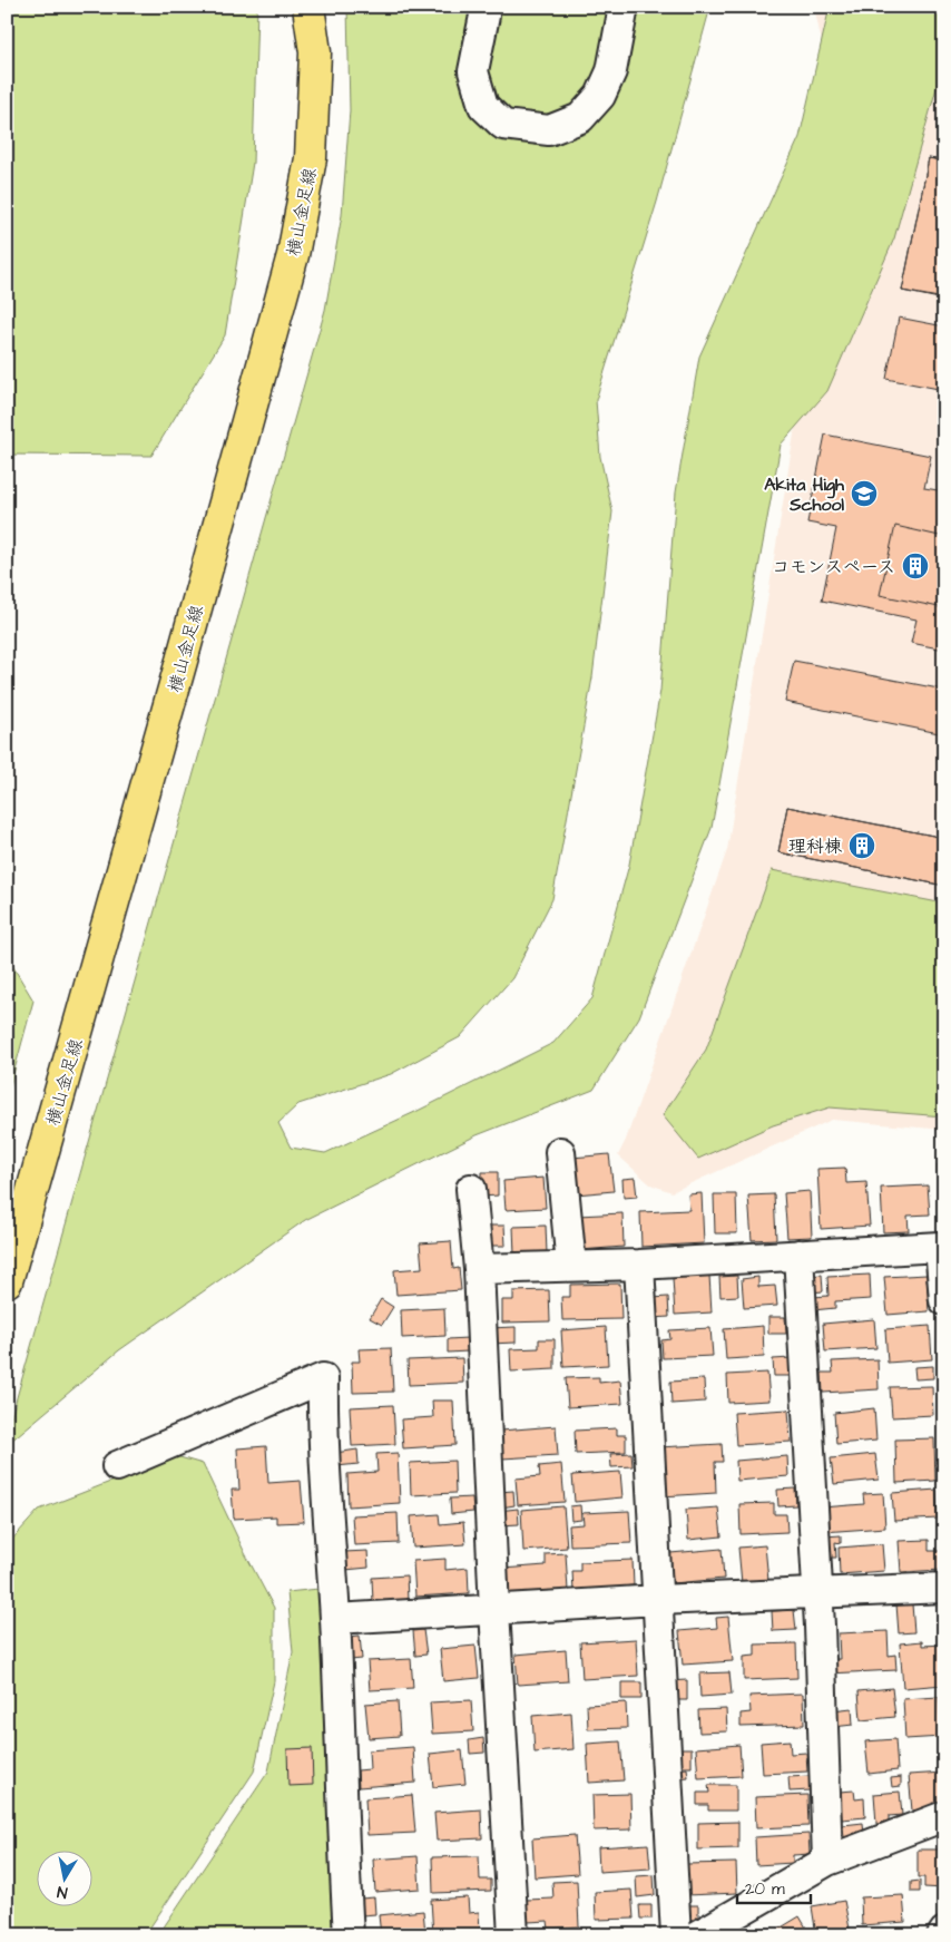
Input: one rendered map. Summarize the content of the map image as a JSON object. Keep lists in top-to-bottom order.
{
  "streets": {
    "main road": ["横山金足線"]
  },
  "places": {
    "school or university": ["Akita High School"],
    "building": ["コモンスペース", "理科棟"]
  },
  "scale_bar": "20 m",
  "north": "bottom"
}
